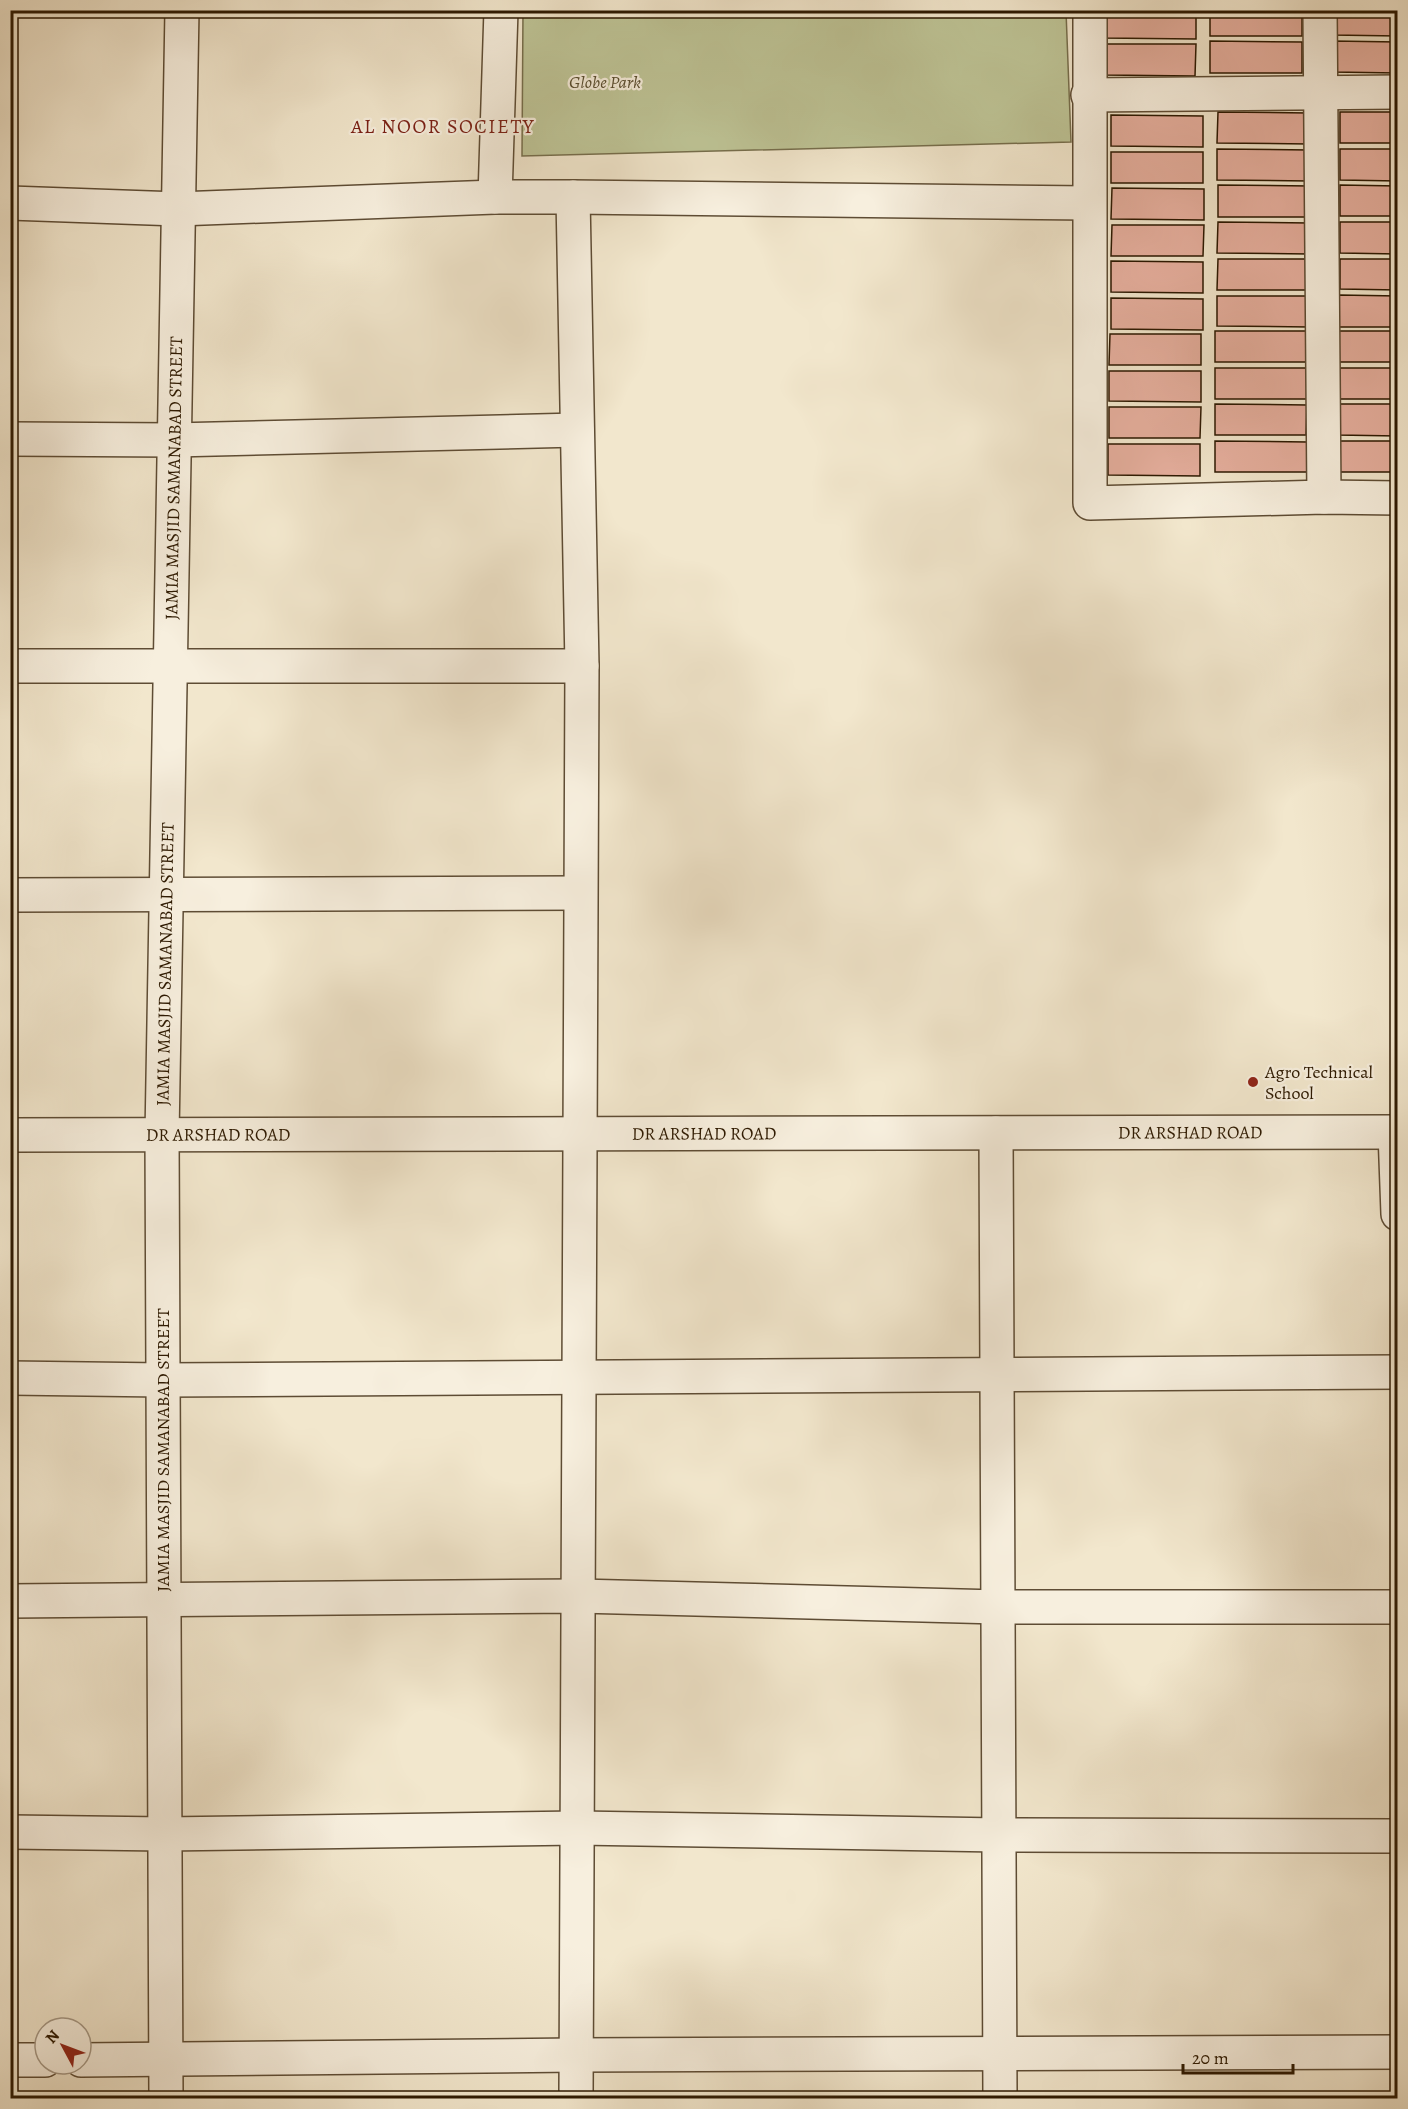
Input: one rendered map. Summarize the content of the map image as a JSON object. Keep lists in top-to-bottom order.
{
  "streets": {
    "street": ["JAMIA MASJID SAMANABAD STREET", "DR ARSHAD ROAD"]
  },
  "crossings": [
    ["JAMIA MASJID SAMANABAD STREET", "DR ARSHAD ROAD"]
  ],
  "districts": ["AL NOOR SOCIETY"],
  "parks": ["Globe Park"],
  "places": ["Agro Technical School"],
  "scale_bar": "20 m",
  "north": "top left"
}
